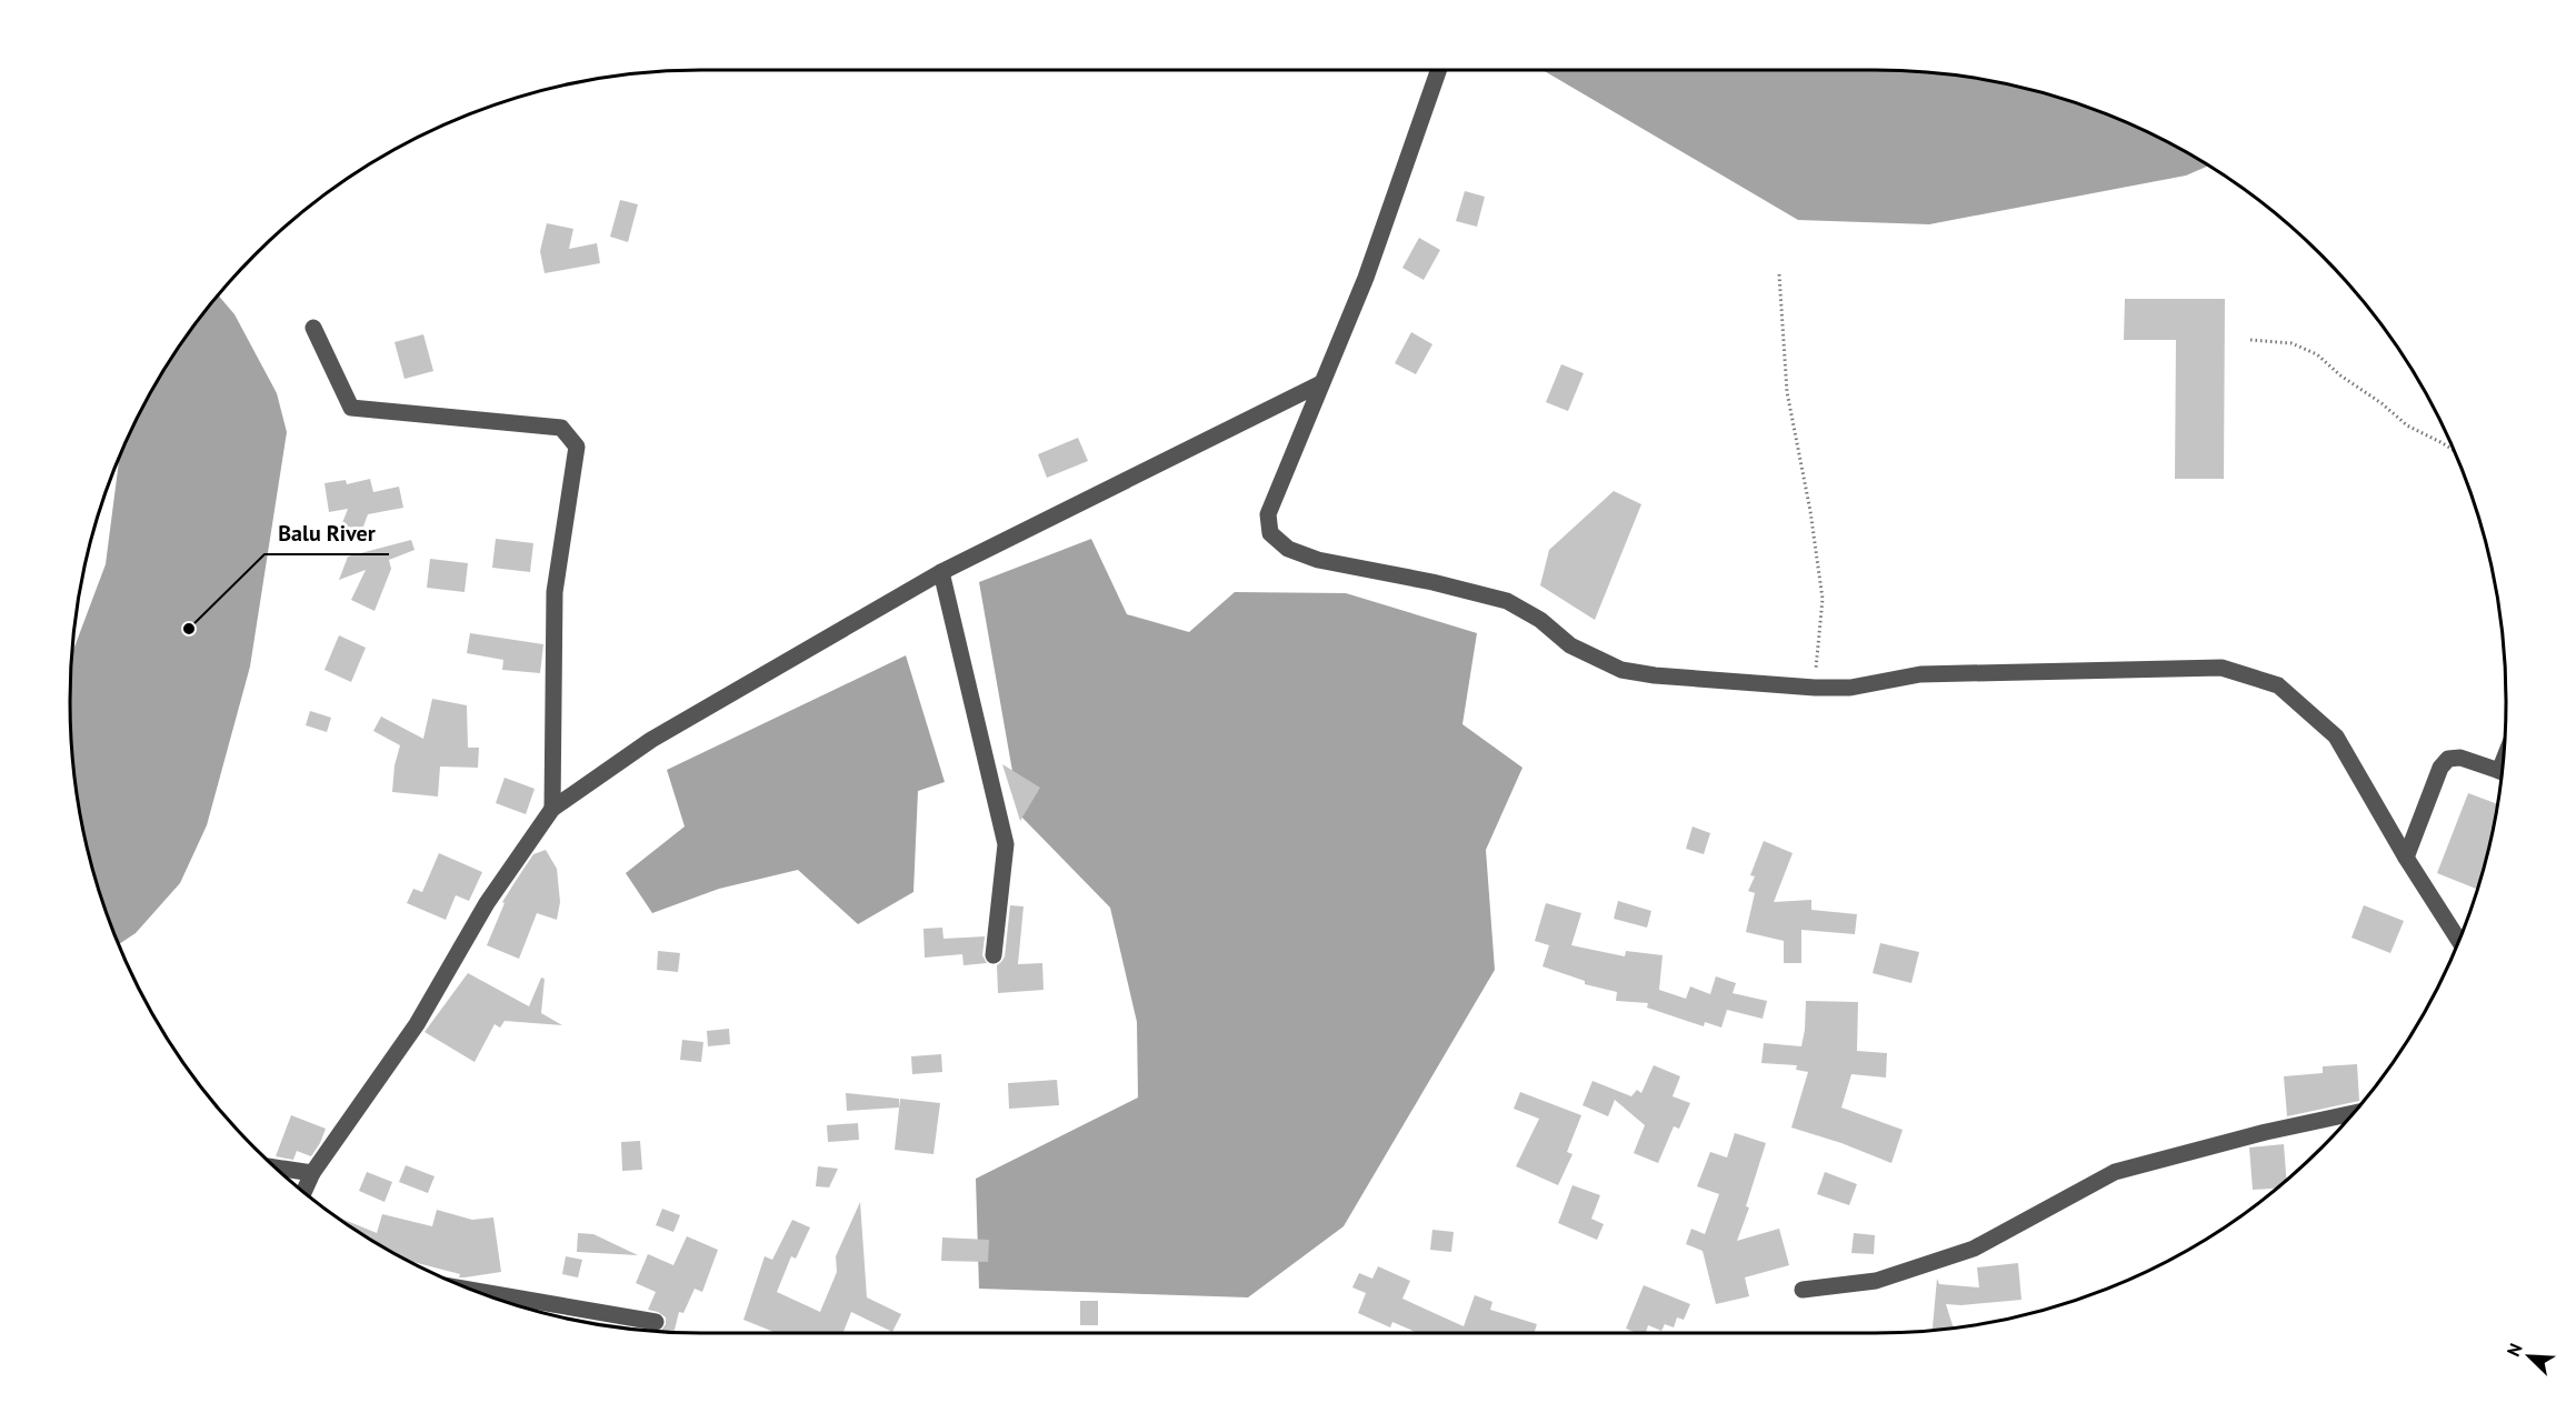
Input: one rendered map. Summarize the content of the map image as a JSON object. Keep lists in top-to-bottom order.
{
  "places": ["Balu River"],
  "north": "top left"
}
